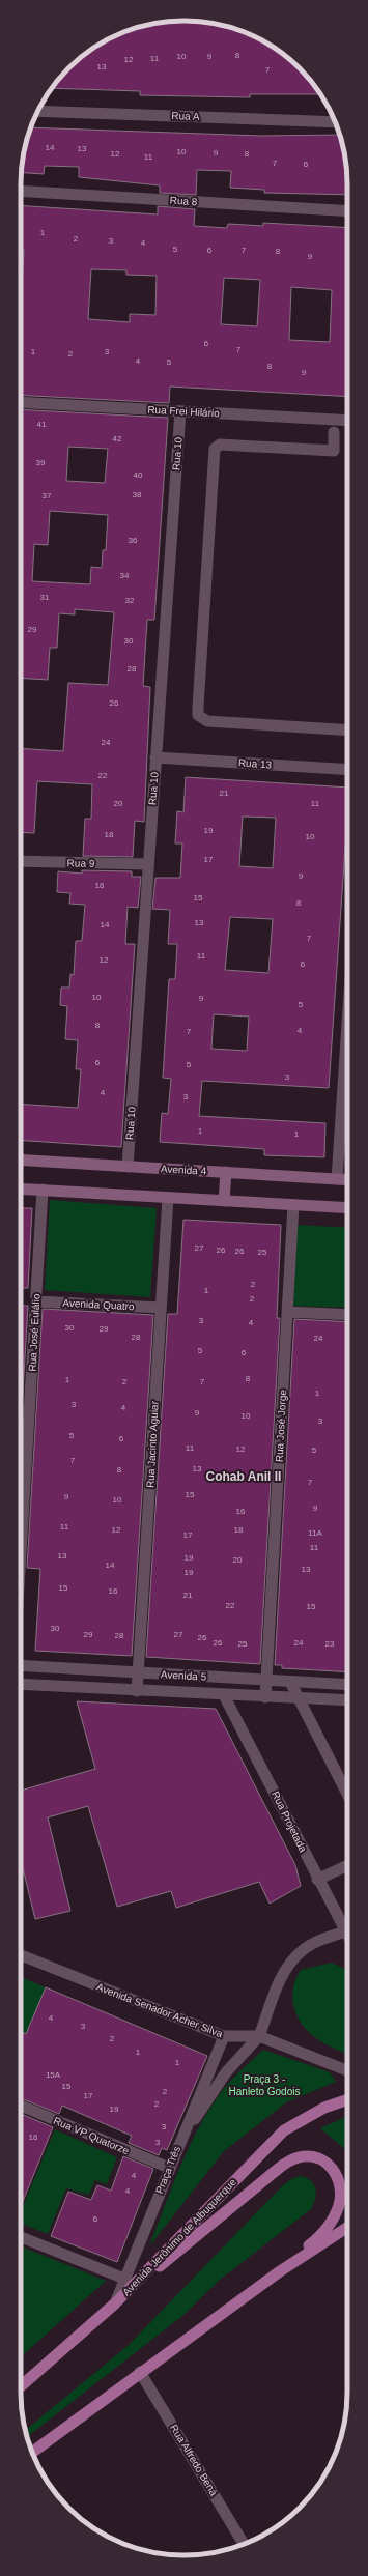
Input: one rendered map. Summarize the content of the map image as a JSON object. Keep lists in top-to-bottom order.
{
  "streets": {
    "main road": ["Avenida 4", "Avenida Jerônimo de Albuquerque"],
    "street": [
      "Rua A",
      "Rua 8",
      "Rua Frei Hilário",
      "Rua 10",
      "Rua 13",
      "Rua 9",
      "Avenida Quatro",
      "Rua José Eulálio",
      "Rua José Jorge",
      "Rua Jacinto Aguiar",
      "Avenida 5",
      "Rua Projetada",
      "Avenida Senador Acher Silva",
      "Rua VP Quatorze",
      "Praça Três",
      "Rua Alfredo Bená"
    ]
  },
  "crossings": [
    ["Rua Frei Hilário", "Rua 10"],
    ["Rua 10", "Rua 13"],
    ["Rua 10", "Rua 9"],
    ["Rua 10", "Avenida 4"],
    ["Avenida Quatro", "Rua José Eulálio"],
    ["Avenida Quatro", "Rua Jacinto Aguiar"],
    ["Rua José Jorge", "Avenida 5"],
    ["Rua Jacinto Aguiar", "Avenida 5"],
    ["Avenida 5", "Rua Projetada"],
    ["Avenida Senador Acher Silva", "Praça Três"],
    ["Rua VP Quatorze", "Praça Três"],
    ["Praça Três", "Avenida Jerônimo de Albuquerque"]
  ],
  "districts": ["Cohab Anil II"],
  "parks": ["Praça 3 - Hanleto Godois"],
  "house_numbers": [
    "8",
    "10",
    "9",
    "11",
    "12",
    "13",
    "7",
    "14",
    "13",
    "10",
    "9",
    "12",
    "8",
    "11",
    "7",
    "6",
    "1",
    "2",
    "3",
    "4",
    "5",
    "6",
    "7",
    "8",
    "9",
    "6",
    "7",
    "1",
    "3",
    "2",
    "4",
    "5",
    "8",
    "9",
    "41",
    "42",
    "39",
    "40",
    "38",
    "37",
    "36",
    "34",
    "31",
    "32",
    "29",
    "30",
    "28",
    "26",
    "24",
    "22",
    "21",
    "20",
    "11",
    "19",
    "18",
    "10",
    "17",
    "9",
    "16",
    "15",
    "8",
    "13",
    "14",
    "7",
    "11",
    "12",
    "6",
    "10",
    "9",
    "5",
    "8",
    "4",
    "7",
    "6",
    "5",
    "3",
    "4",
    "3",
    "1",
    "1",
    "27",
    "26",
    "26",
    "25",
    "2",
    "1",
    "2",
    "3",
    "4",
    "30",
    "29",
    "28",
    "24",
    "5",
    "6",
    "8",
    "1",
    "2",
    "7",
    "1",
    "3",
    "4",
    "9",
    "10",
    "3",
    "5",
    "6",
    "11",
    "12",
    "5",
    "7",
    "13",
    "8",
    "7",
    "15",
    "9",
    "10",
    "9",
    "16",
    "11",
    "12",
    "18",
    "11A",
    "17",
    "11",
    "13",
    "19",
    "20",
    "14",
    "13",
    "19",
    "15",
    "16",
    "21",
    "22",
    "15",
    "30",
    "29",
    "27",
    "28",
    "26",
    "26",
    "24",
    "25",
    "23",
    "4",
    "3",
    "2",
    "1",
    "1",
    "15A",
    "15",
    "2",
    "17",
    "2",
    "19",
    "3",
    "16",
    "3",
    "4",
    "4",
    "6"
  ]
}
